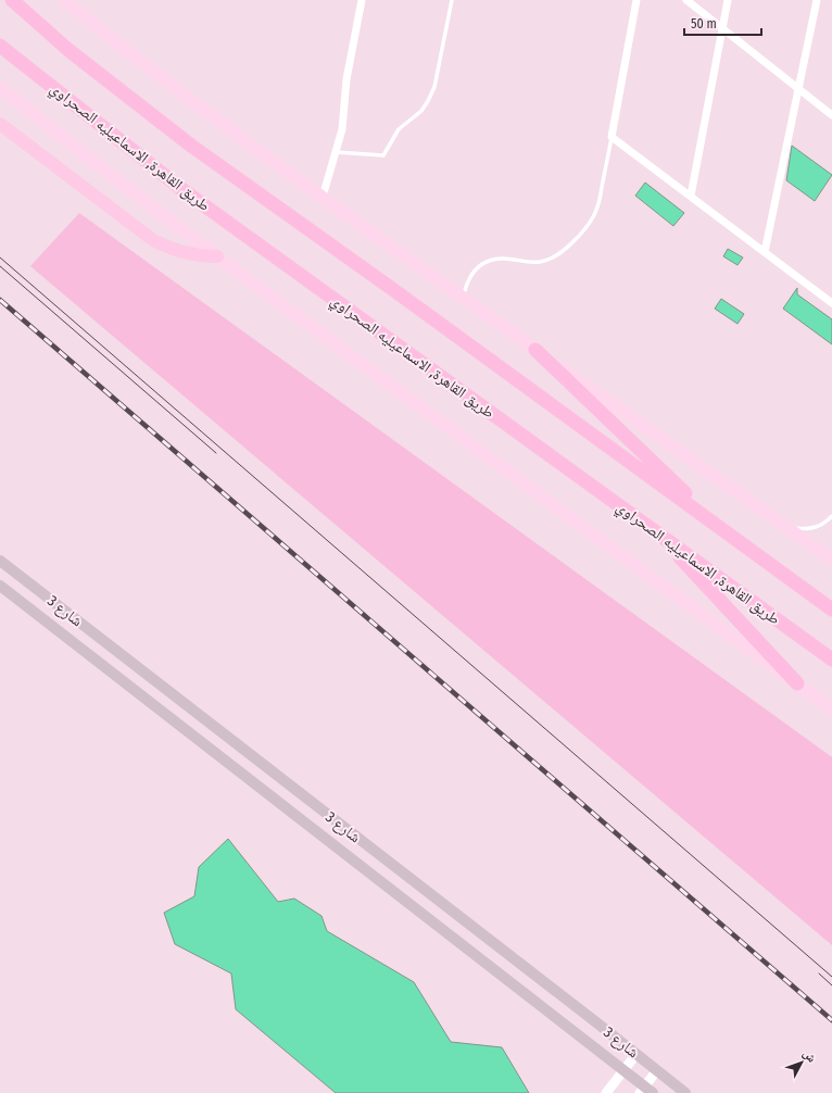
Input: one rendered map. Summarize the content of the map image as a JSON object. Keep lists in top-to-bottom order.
{
  "streets": {
    "highway": ["طريق القاهرة, الاسماعيليه الصحراوي"],
    "main road": ["شارع 3"]
  },
  "scale_bar": "50 m",
  "north": "top right"
}
